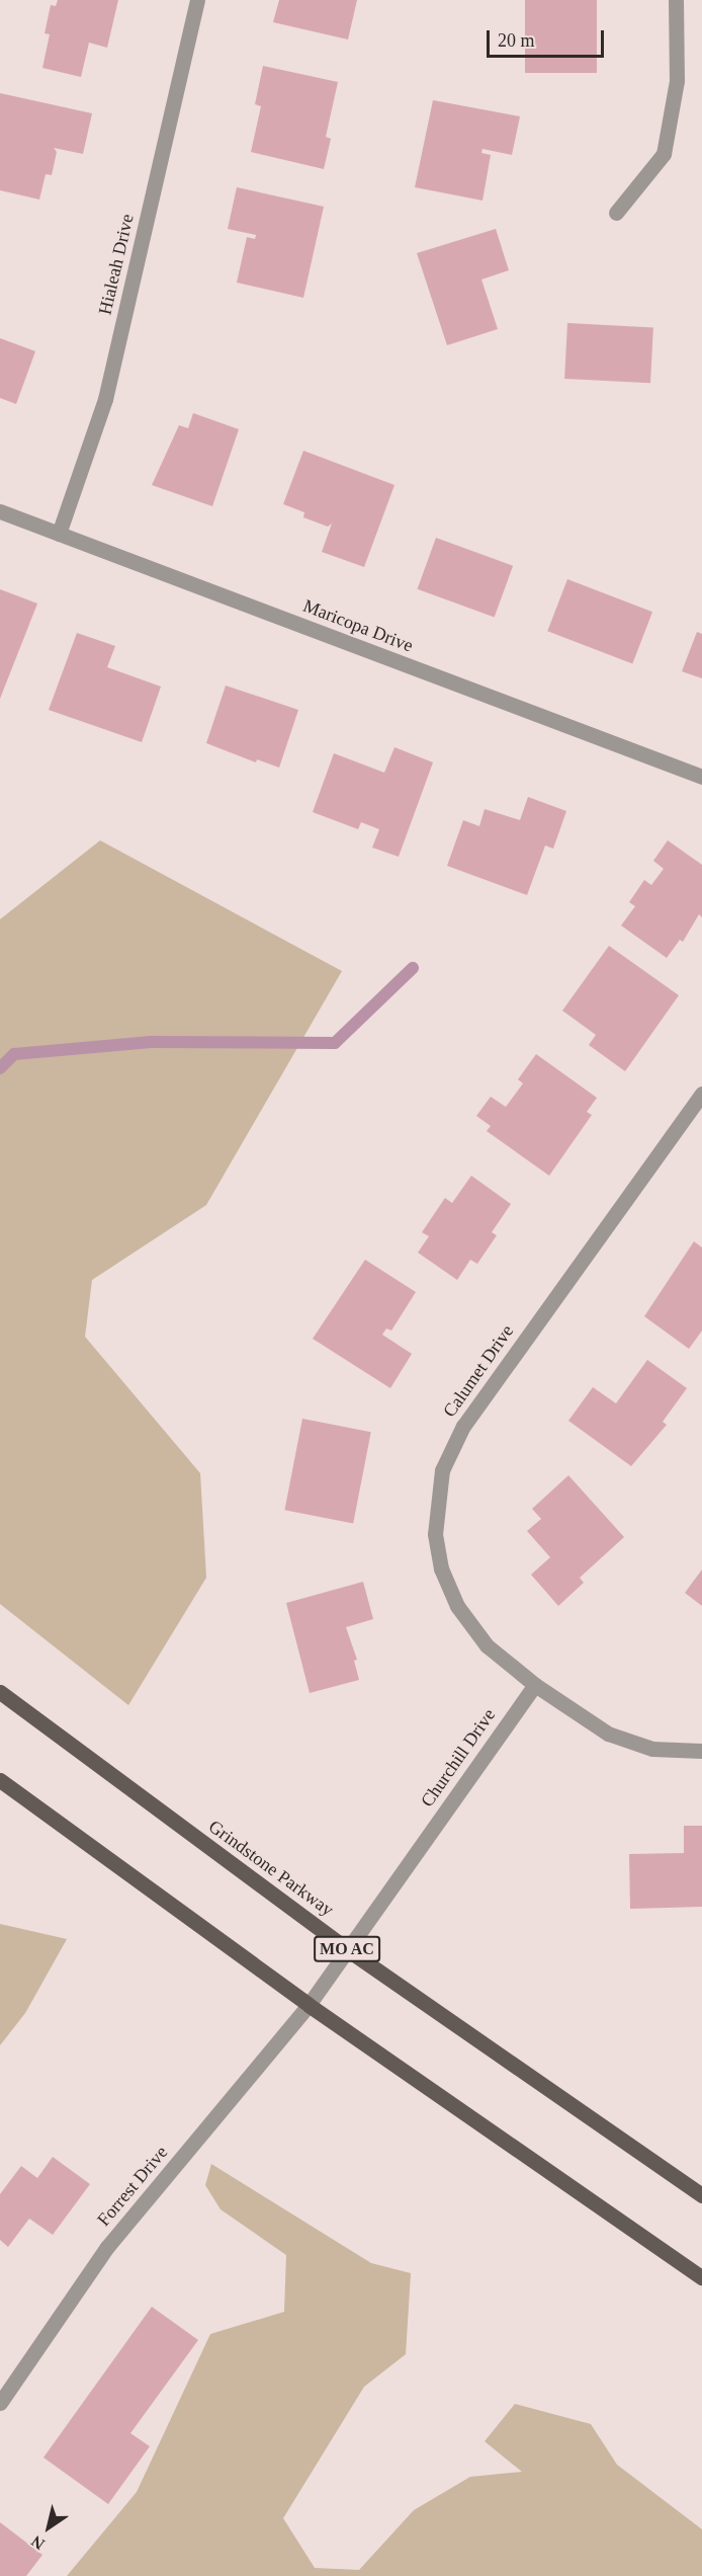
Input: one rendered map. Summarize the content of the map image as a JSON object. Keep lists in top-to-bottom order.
{
  "streets": {
    "main road": ["Grindstone Parkway", "MO AC"],
    "street": [
      "Hialeah Drive",
      "Maricopa Drive",
      "Calumet Drive",
      "Churchill Drive",
      "Forrest Drive"
    ]
  },
  "crossings": [
    ["Hialeah Drive", "Maricopa Drive"],
    ["Calumet Drive", "Churchill Drive"],
    ["Churchill Drive", "Grindstone Parkway"],
    ["Churchill Drive", "Forrest Drive"]
  ],
  "scale_bar": "20 m",
  "north": "bottom left"
}
